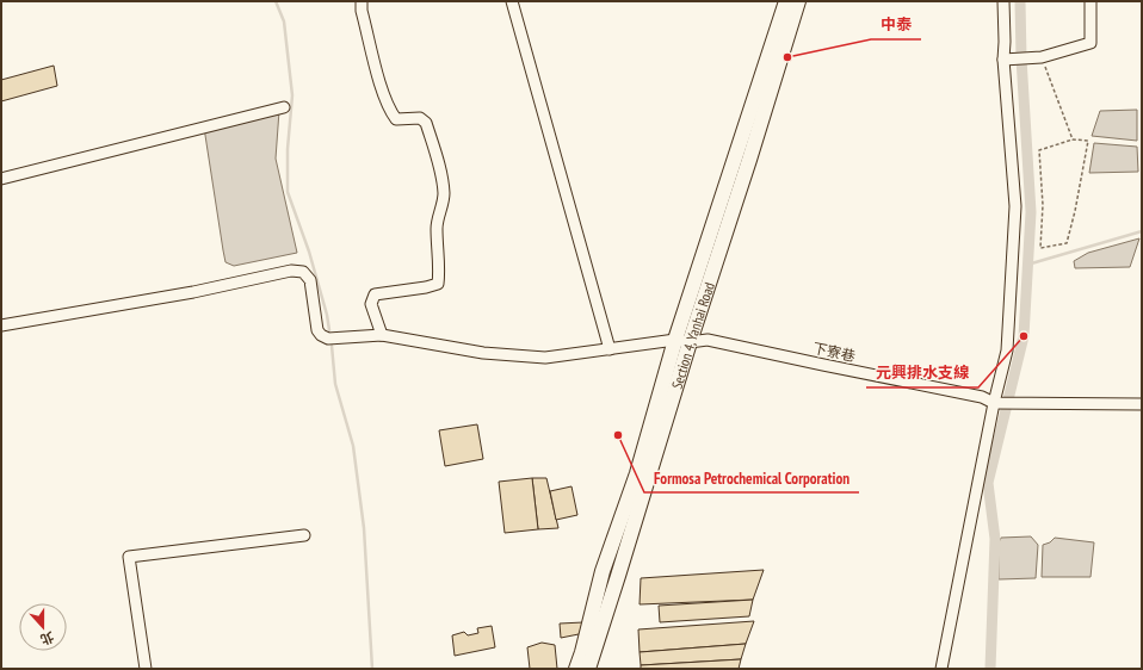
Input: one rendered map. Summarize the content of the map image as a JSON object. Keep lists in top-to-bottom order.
{
  "streets": {
    "main road": ["Section 4, Yanhai Road"],
    "street": ["下寮巷"]
  },
  "crossings": [
    ["Section 4, Yanhai Road", "下寮巷"]
  ],
  "places": ["中泰", "元興排水支線", "Formosa Petrochemical Corporation"],
  "north": "bottom"
}
